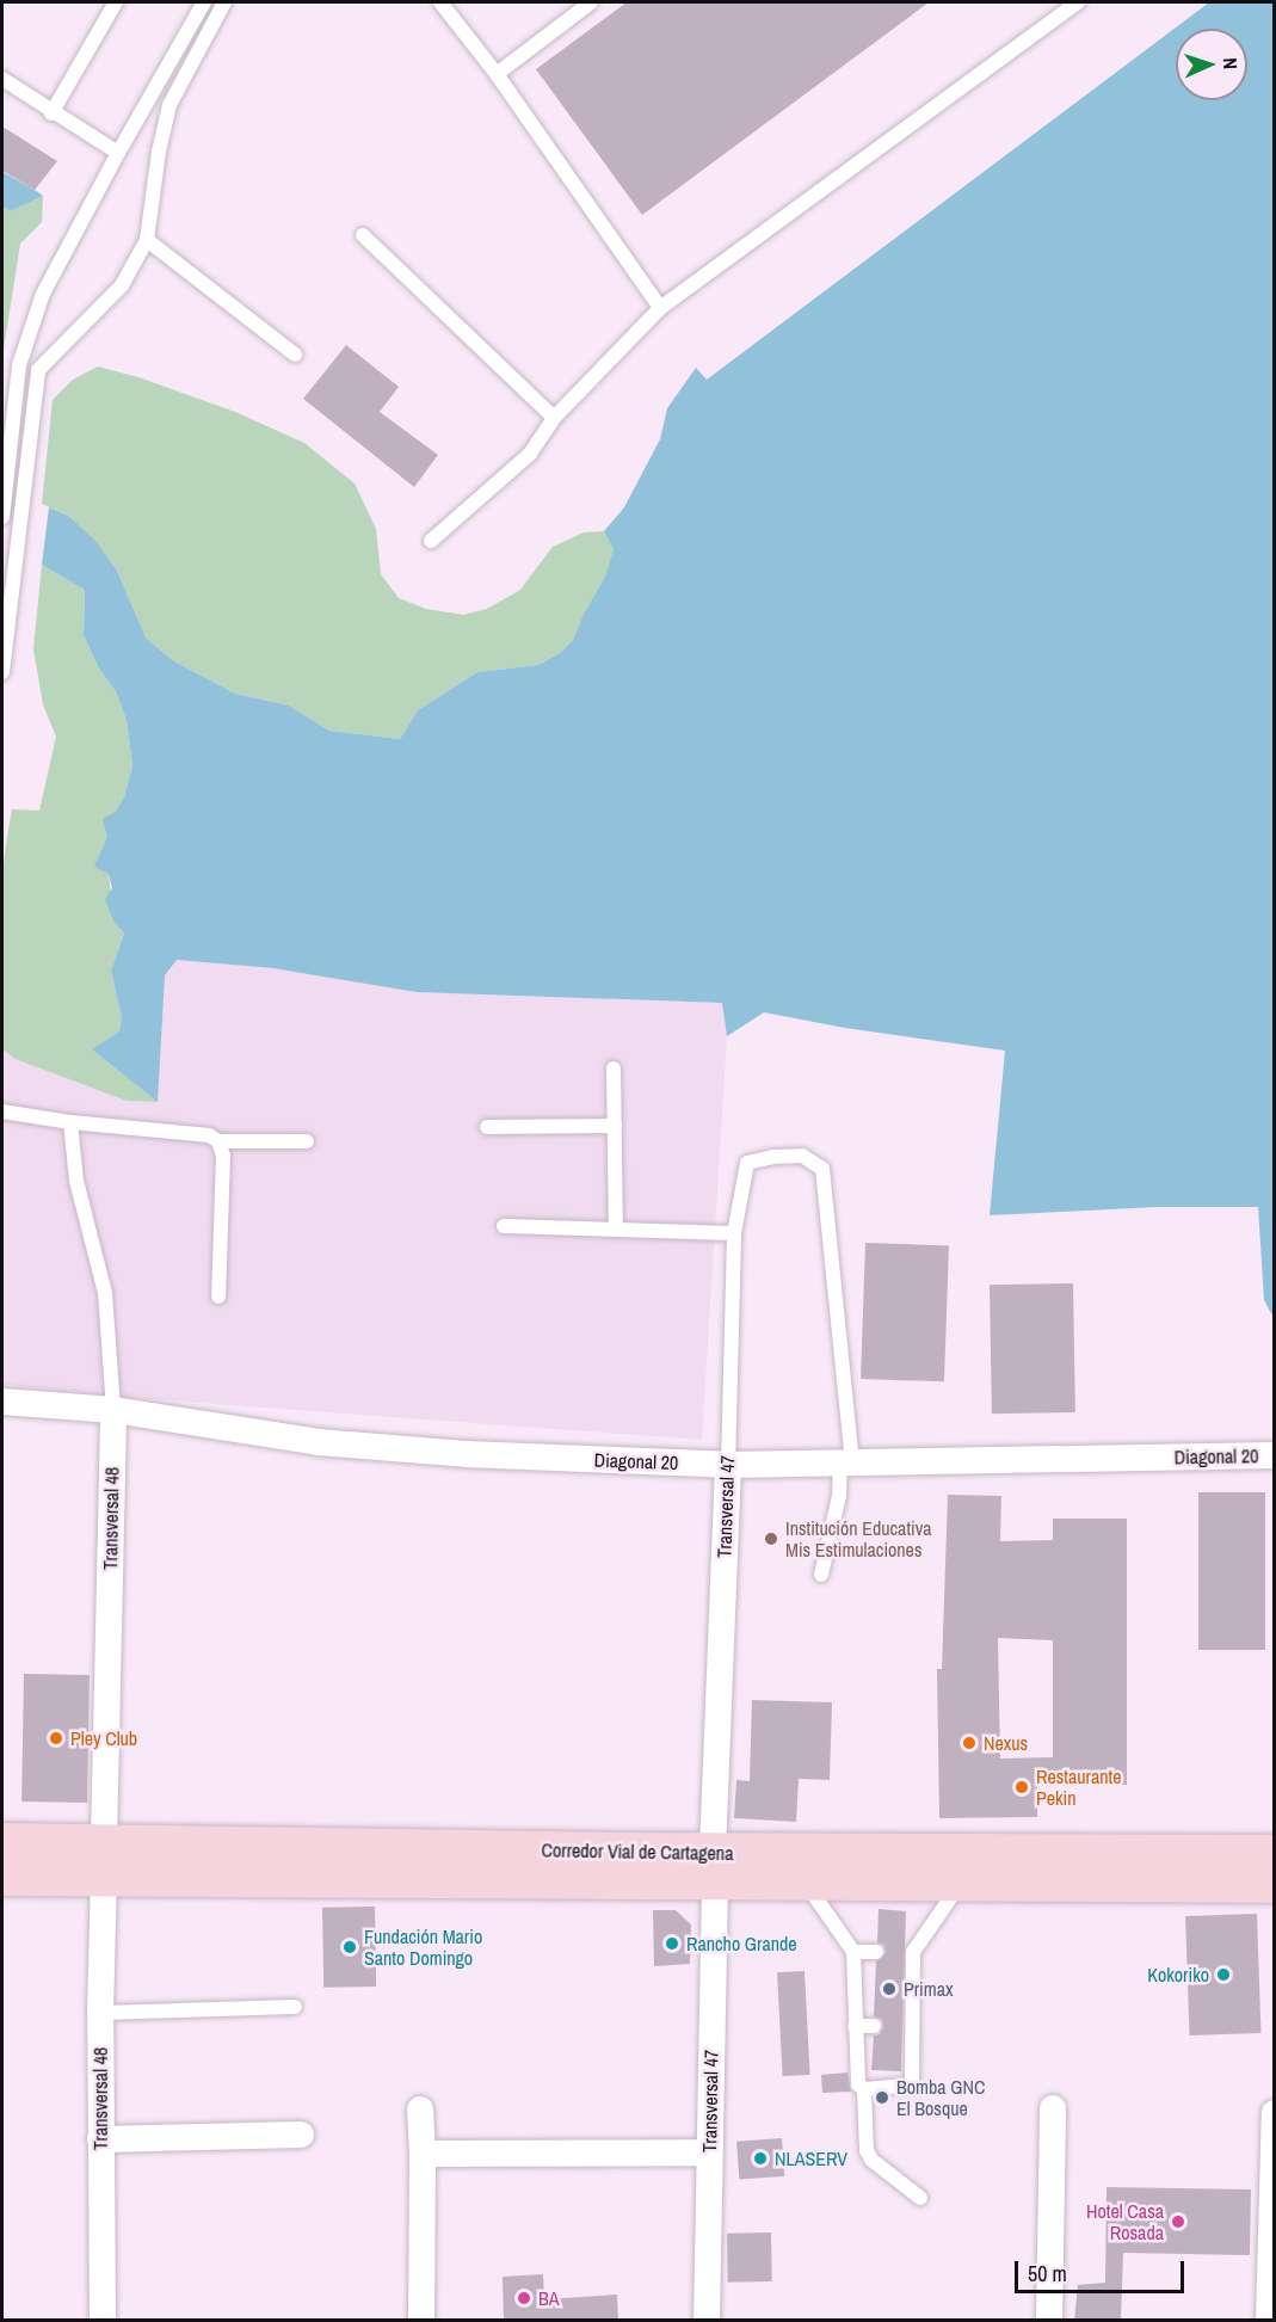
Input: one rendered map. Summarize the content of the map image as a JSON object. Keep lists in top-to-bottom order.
{
  "streets": {
    "main road": ["Corredor Vial de Cartagena"],
    "street": ["Diagonal 20", "Transversal 47", "Transversal 48"]
  },
  "crossings": [
    ["Diagonal 20", "Transversal 47"],
    ["Diagonal 20", "Transversal 48"],
    ["Transversal 47", "Corredor Vial de Cartagena"],
    ["Transversal 48", "Corredor Vial de Cartagena"]
  ],
  "places": [
    "Institución Educativa Mis Estimulaciones",
    "Pley Club",
    "Nexus",
    "Restaurante Pekin",
    "Rancho Grande",
    "Fundación Mario Santo Domingo",
    "Kokoriko",
    "Primax",
    "Bomba GNC El Bosque",
    "NLASERV",
    "Hotel Casa Rosada",
    "BA"
  ],
  "scale_bar": "50 m",
  "north": "right"
}
